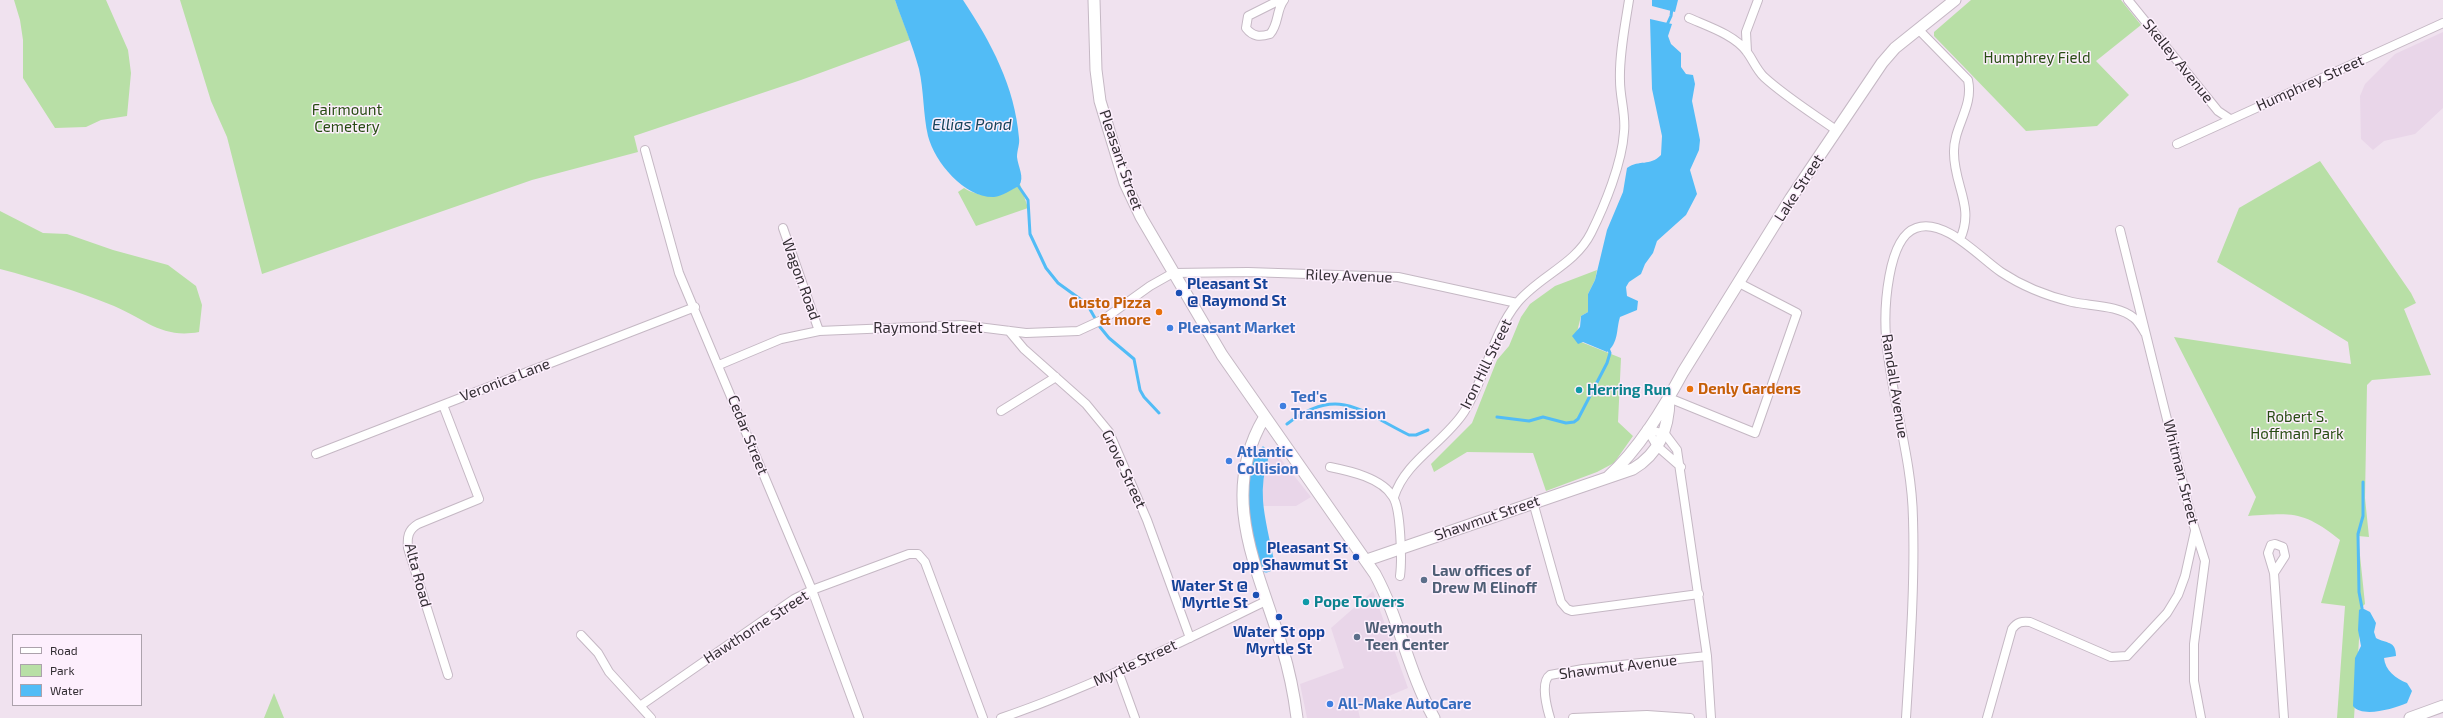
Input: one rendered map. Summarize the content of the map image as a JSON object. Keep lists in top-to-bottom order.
{
  "streets": {
    "main road": ["Pleasant Street", "Lake Street", "Shawmut Street"],
    "street": [
      "Skelley Avenue",
      "Humphrey Street",
      "Riley Avenue",
      "Wagon Road",
      "Raymond Street",
      "Iron Hill Street",
      "Veronica Lane",
      "Randall Avenue",
      "Cedar Street",
      "Grove Street",
      "Whitman Street",
      "Alta Road",
      "Hawthorne Street",
      "Myrtle Street",
      "Shawmut Avenue"
    ]
  },
  "crossings": [
    ["Skelley Avenue", "Humphrey Street"],
    ["Pleasant Street", "Riley Avenue"],
    ["Pleasant Street", "Raymond Street"],
    ["Pleasant Street", "Shawmut Street"],
    ["Lake Street", "Shawmut Street"],
    ["Riley Avenue", "Raymond Street"],
    ["Riley Avenue", "Iron Hill Street"],
    ["Wagon Road", "Raymond Street"],
    ["Raymond Street", "Cedar Street"],
    ["Raymond Street", "Grove Street"],
    ["Veronica Lane", "Cedar Street"],
    ["Veronica Lane", "Alta Road"],
    ["Randall Avenue", "Whitman Street"],
    ["Cedar Street", "Hawthorne Street"],
    ["Grove Street", "Myrtle Street"]
  ],
  "water": ["Ellias Pond"],
  "parks": ["Humphrey Field", "Fairmount Cemetery", "Robert S. Hoffman Park"],
  "places": [
    "Pleasant St @ Raymond St",
    "Gusto Pizza & more",
    "Pleasant Market",
    "Denly Gardens",
    "Herring Run",
    "Ted's Transmission",
    "Atlantic Collision",
    "Pleasant St opp Shawmut St",
    "Law offices of Drew M Elinoff",
    "Water St @ Myrtle St",
    "Pope Towers",
    "Water St opp Myrtle St",
    "Weymouth Teen Center",
    "All-Make AutoCare"
  ],
  "legend": ["Road", "Park", "Water"]
}
